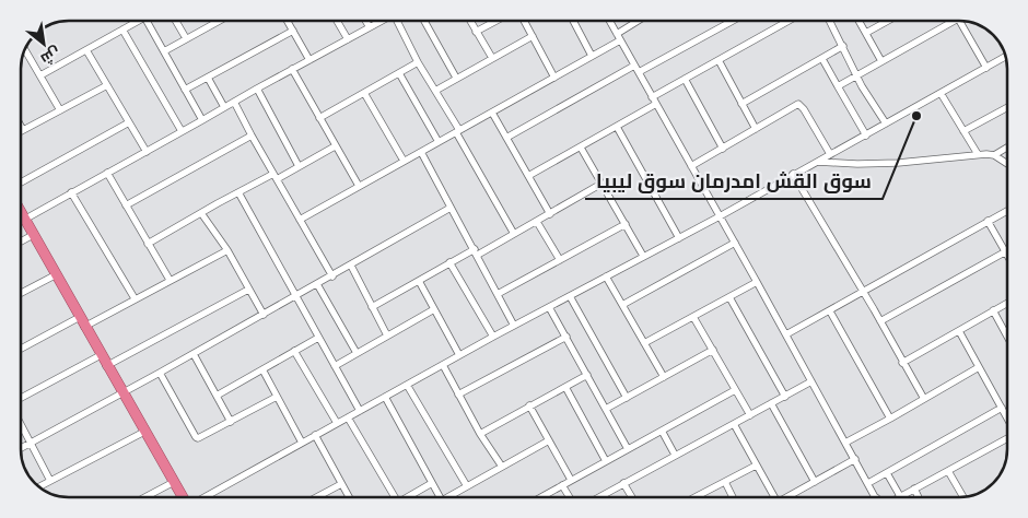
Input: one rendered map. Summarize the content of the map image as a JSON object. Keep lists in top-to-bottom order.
{
  "places": ["سوق القش امدرمان سوق ليبيا"],
  "north": "bottom right"
}
